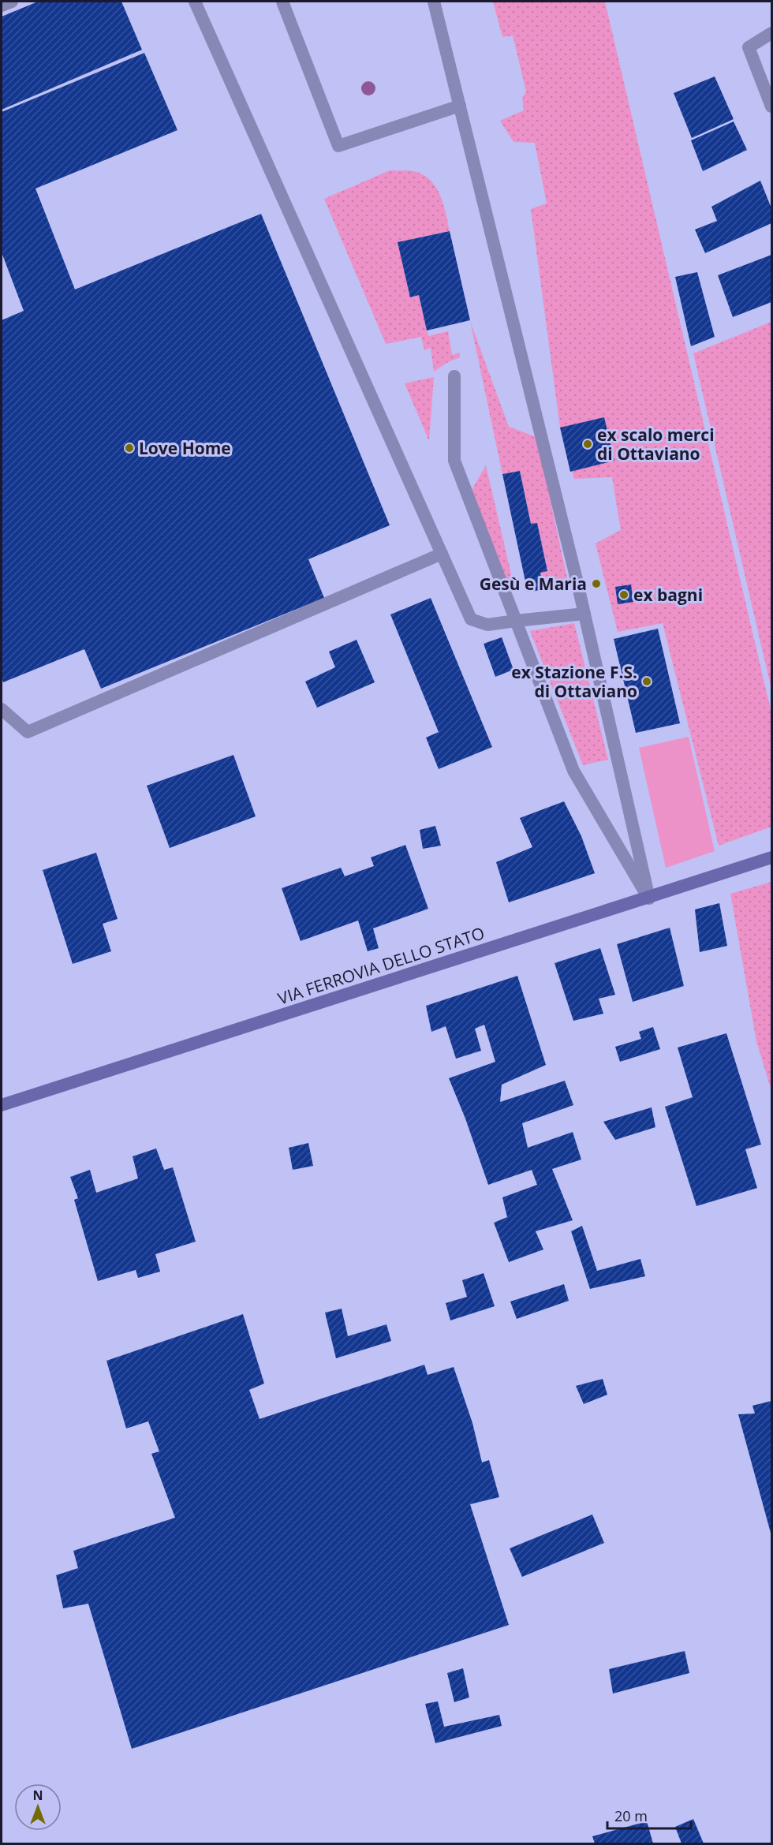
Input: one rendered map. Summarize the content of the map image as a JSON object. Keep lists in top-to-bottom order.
{
  "streets": {
    "main road": ["VIA FERROVIA DELLO STATO"]
  },
  "places": [
    "ex scalo merci di Ottaviano",
    "Love Home",
    "Gesù e Maria",
    "ex bagni",
    "ex Stazione F.S. di Ottaviano"
  ],
  "scale_bar": "20 m",
  "north": "top"
}
